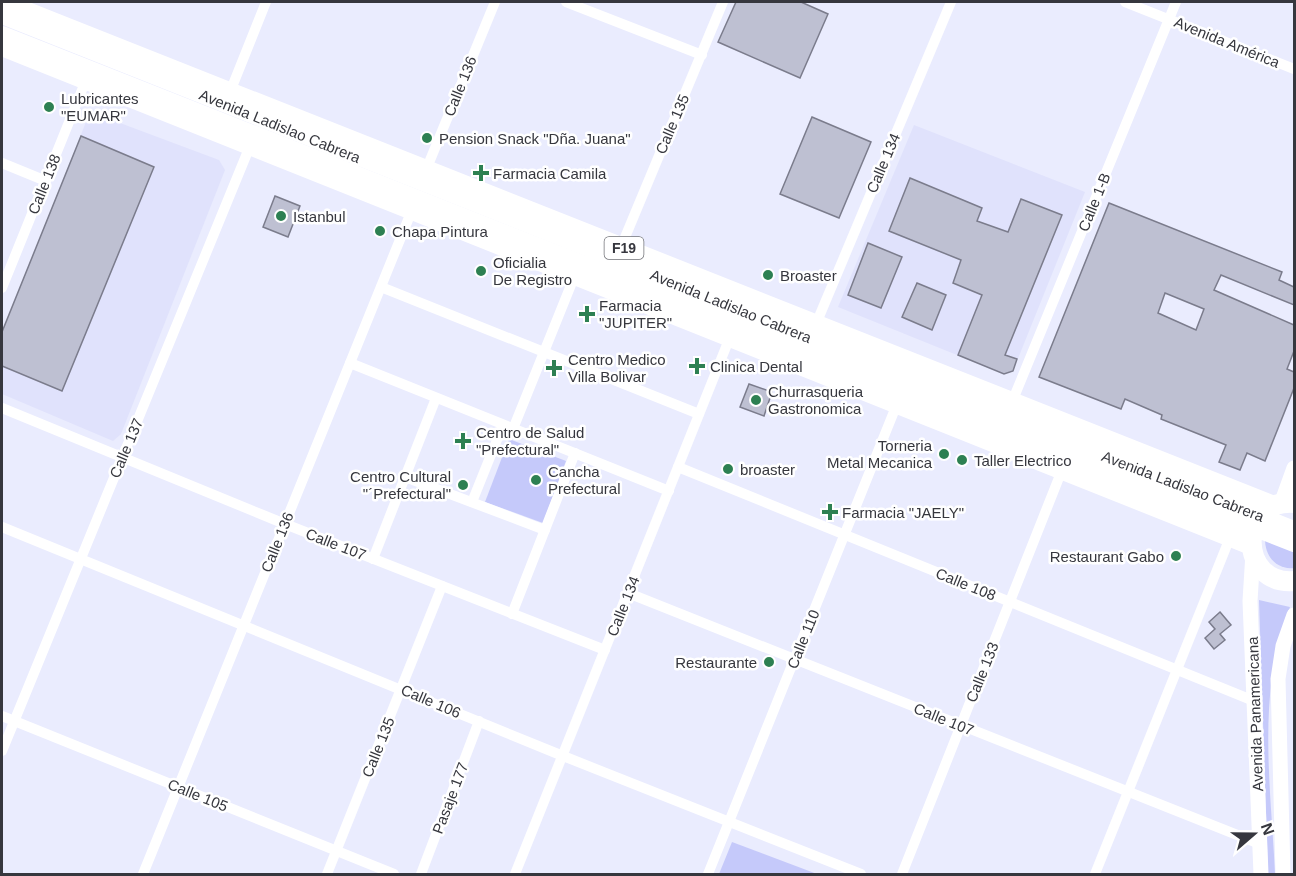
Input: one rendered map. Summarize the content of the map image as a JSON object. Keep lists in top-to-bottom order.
{
  "streets": {
    "highway": ["Avenida Ladislao Cabrera", "F19"],
    "main road": ["Avenida Panamericana"],
    "street": [
      "Avenida América",
      "Calle 136",
      "Calle 135",
      "Calle 134",
      "Calle 138",
      "Calle 1-B",
      "Calle 137",
      "Calle 107",
      "Calle 108",
      "Calle 110",
      "Calle 133",
      "Calle 106",
      "Calle 105",
      "Pasaje 177"
    ]
  },
  "crossings": [
    ["Avenida América", "Calle 1-B"],
    ["Calle 136", "Avenida Ladislao Cabrera"],
    ["Calle 136", "Calle 107"],
    ["Calle 136", "Calle 106"],
    ["Calle 136", "Calle 105"],
    ["Calle 135", "Avenida Ladislao Cabrera"],
    ["Calle 135", "Calle 107"],
    ["Calle 135", "Calle 106"],
    ["Calle 135", "Calle 105"],
    ["Avenida Ladislao Cabrera", "Calle 134"],
    ["Avenida Ladislao Cabrera", "Calle 138"],
    ["Avenida Ladislao Cabrera", "Calle 1-B"],
    ["Avenida Ladislao Cabrera", "F19"],
    ["Avenida Ladislao Cabrera", "Calle 137"],
    ["Avenida Ladislao Cabrera", "Calle 110"],
    ["Avenida Ladislao Cabrera", "Calle 133"],
    ["Avenida Ladislao Cabrera", "Avenida Panamericana"],
    ["Calle 134", "Calle 107"],
    ["Calle 134", "Calle 108"],
    ["Calle 134", "Calle 106"],
    ["F19", "Avenida Panamericana"],
    ["Calle 137", "Calle 107"],
    ["Calle 137", "Calle 106"],
    ["Calle 137", "Calle 105"],
    ["Calle 107", "Calle 110"],
    ["Calle 107", "Calle 133"],
    ["Calle 107", "Avenida Panamericana"],
    ["Calle 108", "Calle 110"],
    ["Calle 108", "Calle 133"],
    ["Calle 108", "Avenida Panamericana"],
    ["Calle 110", "Calle 106"],
    ["Calle 106", "Pasaje 177"]
  ],
  "places": {
    "other": [
      "Lubricantes \"EUMAR\"",
      "Pension Snack \"Dña. Juana\"",
      "Istanbul",
      "Chapa Pintura",
      "Oficialia De Registro",
      "Broaster",
      "Churrasqueria Gastronomica",
      "Torneria Metal Mecanica",
      "Taller Electrico",
      "broaster",
      "Cancha Prefectural",
      "Centro Cultural \"´Prefectural\"",
      "Restaurant Gabo",
      "Restaurante"
    ],
    "health": [
      "Farmacia Camila",
      "Farmacia \"JUPITER\"",
      "Clinica Dental",
      "Centro Medico Villa Bolivar",
      "Centro de Salud \"Prefectural\"",
      "Farmacia \"JAELY\""
    ]
  },
  "north": "right"
}
